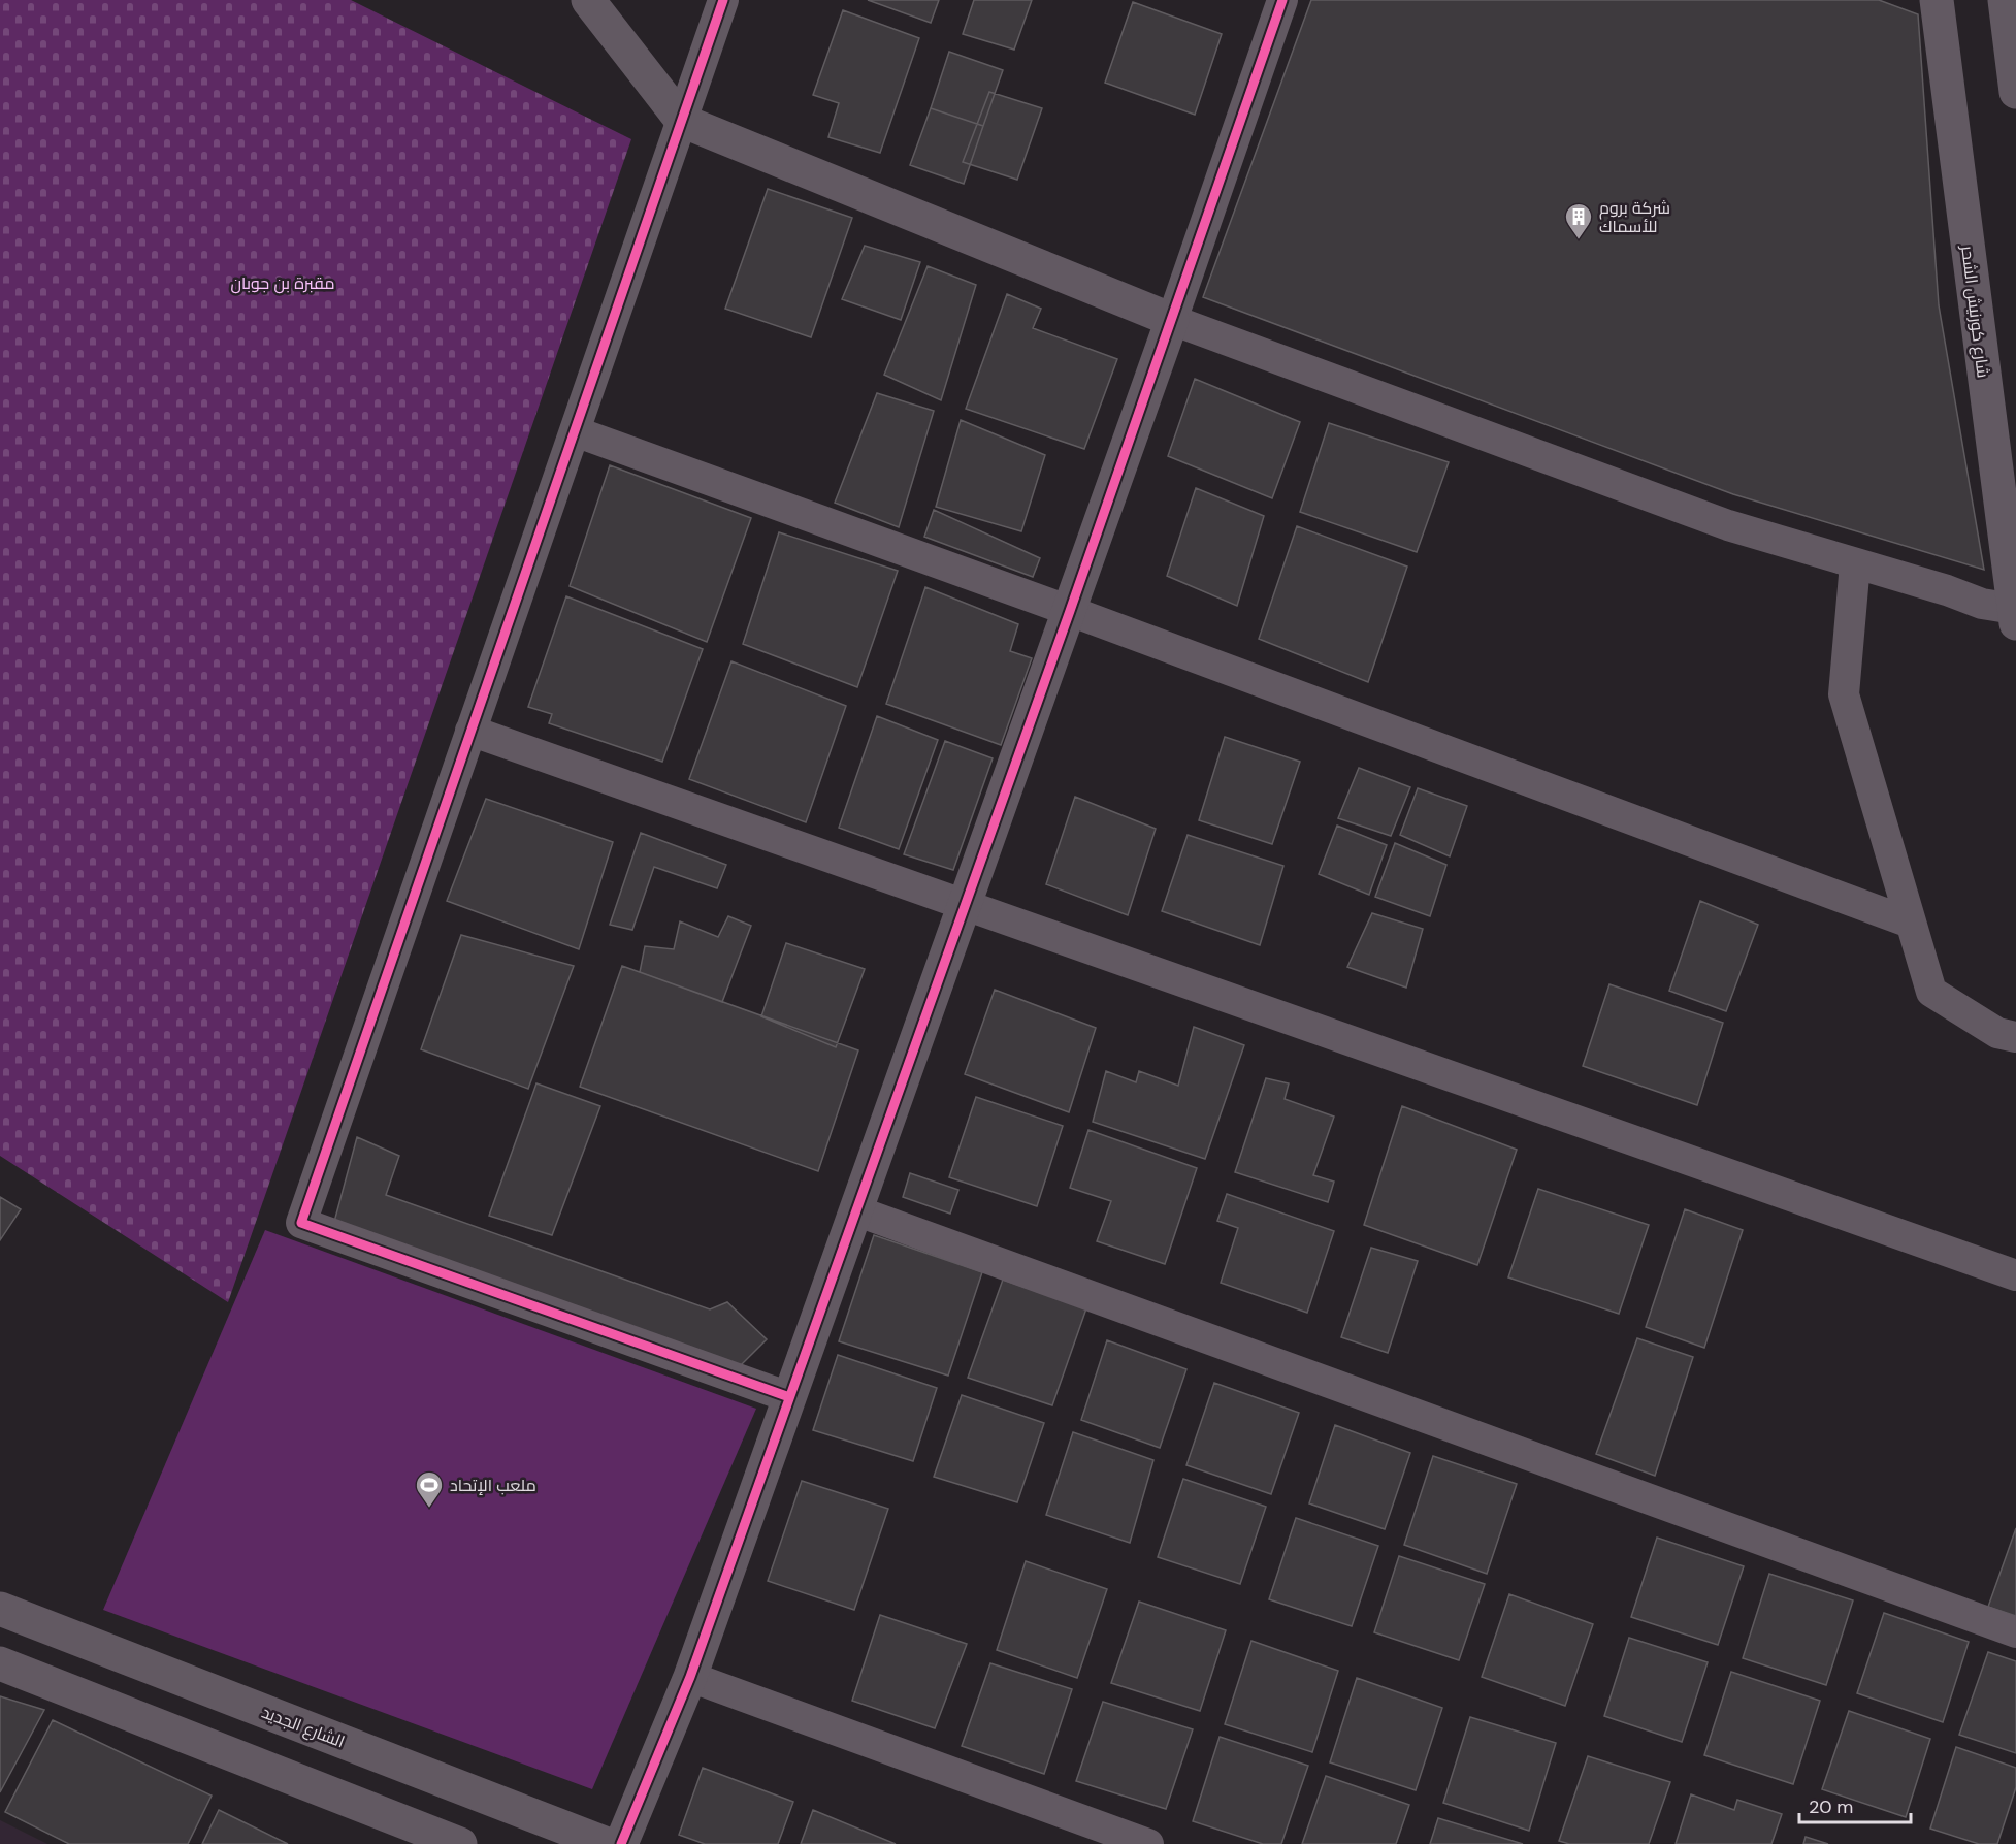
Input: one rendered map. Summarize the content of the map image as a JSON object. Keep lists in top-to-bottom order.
{
  "streets": {
    "street": ["شارع كورنيش الشحر", "الشارع الجديد"]
  },
  "parks": ["مقبرة بن جوبان"],
  "places": {
    "building": ["شركة بروم للأسماك"],
    "sports": ["ملعب الإتحاد"]
  },
  "scale_bar": "20 m"
}
